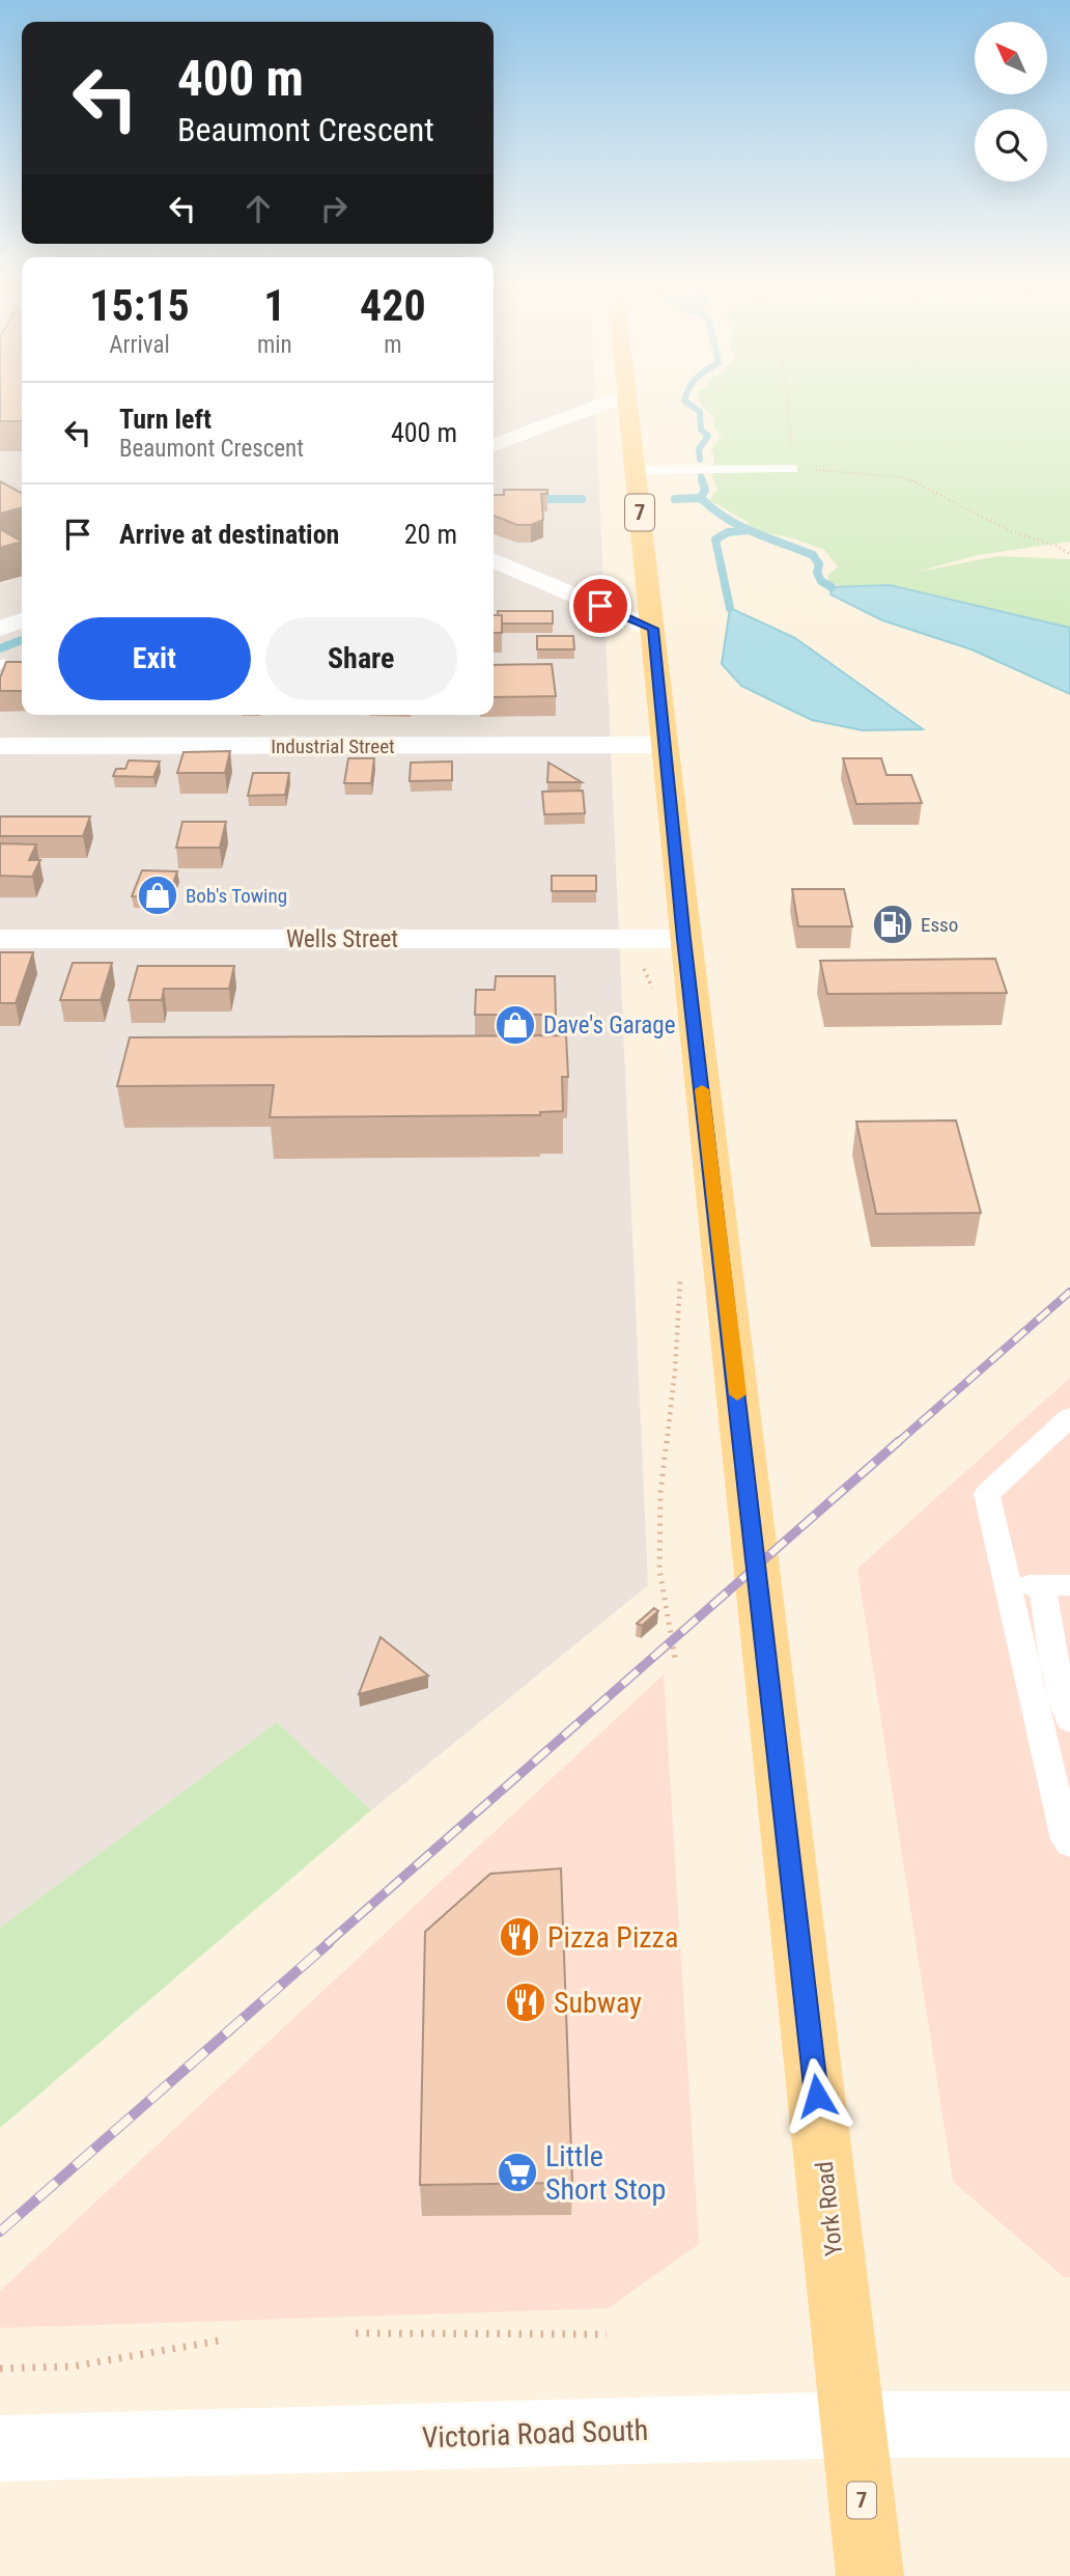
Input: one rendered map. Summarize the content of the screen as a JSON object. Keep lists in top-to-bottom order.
{
  "streets": {
    "main road": ["7", "York Road"],
    "street": ["Industrial Street", "Wells Street", "Victoria Road South"]
  },
  "crossings": [
    ["Industrial Street", "York Road"],
    ["Wells Street", "York Road"],
    ["York Road", "Victoria Road South"]
  ],
  "places": {
    "shop": ["Bob's Towing", "Dave's Garage"],
    "fuel station": ["Esso"],
    "restaurant": ["Pizza Pizza", "Subway"],
    "supermarket": ["Little Short Stop"]
  },
  "north": "top left",
  "page": {
    "turn": ["400 m", "Beaumont Crescent"],
    "eta": [
      "15:15",
      "Arrival",
      "1",
      "min",
      "420",
      "m"
    ],
    "list": [
      {
        "name": "Turn left",
        "note": "Beaumont Crescent",
        "value": "400 m"
      },
      {
        "name": "Arrive at destination",
        "value": "20 m"
      }
    ],
    "buttons": ["Exit", "Share"]
  }
}
